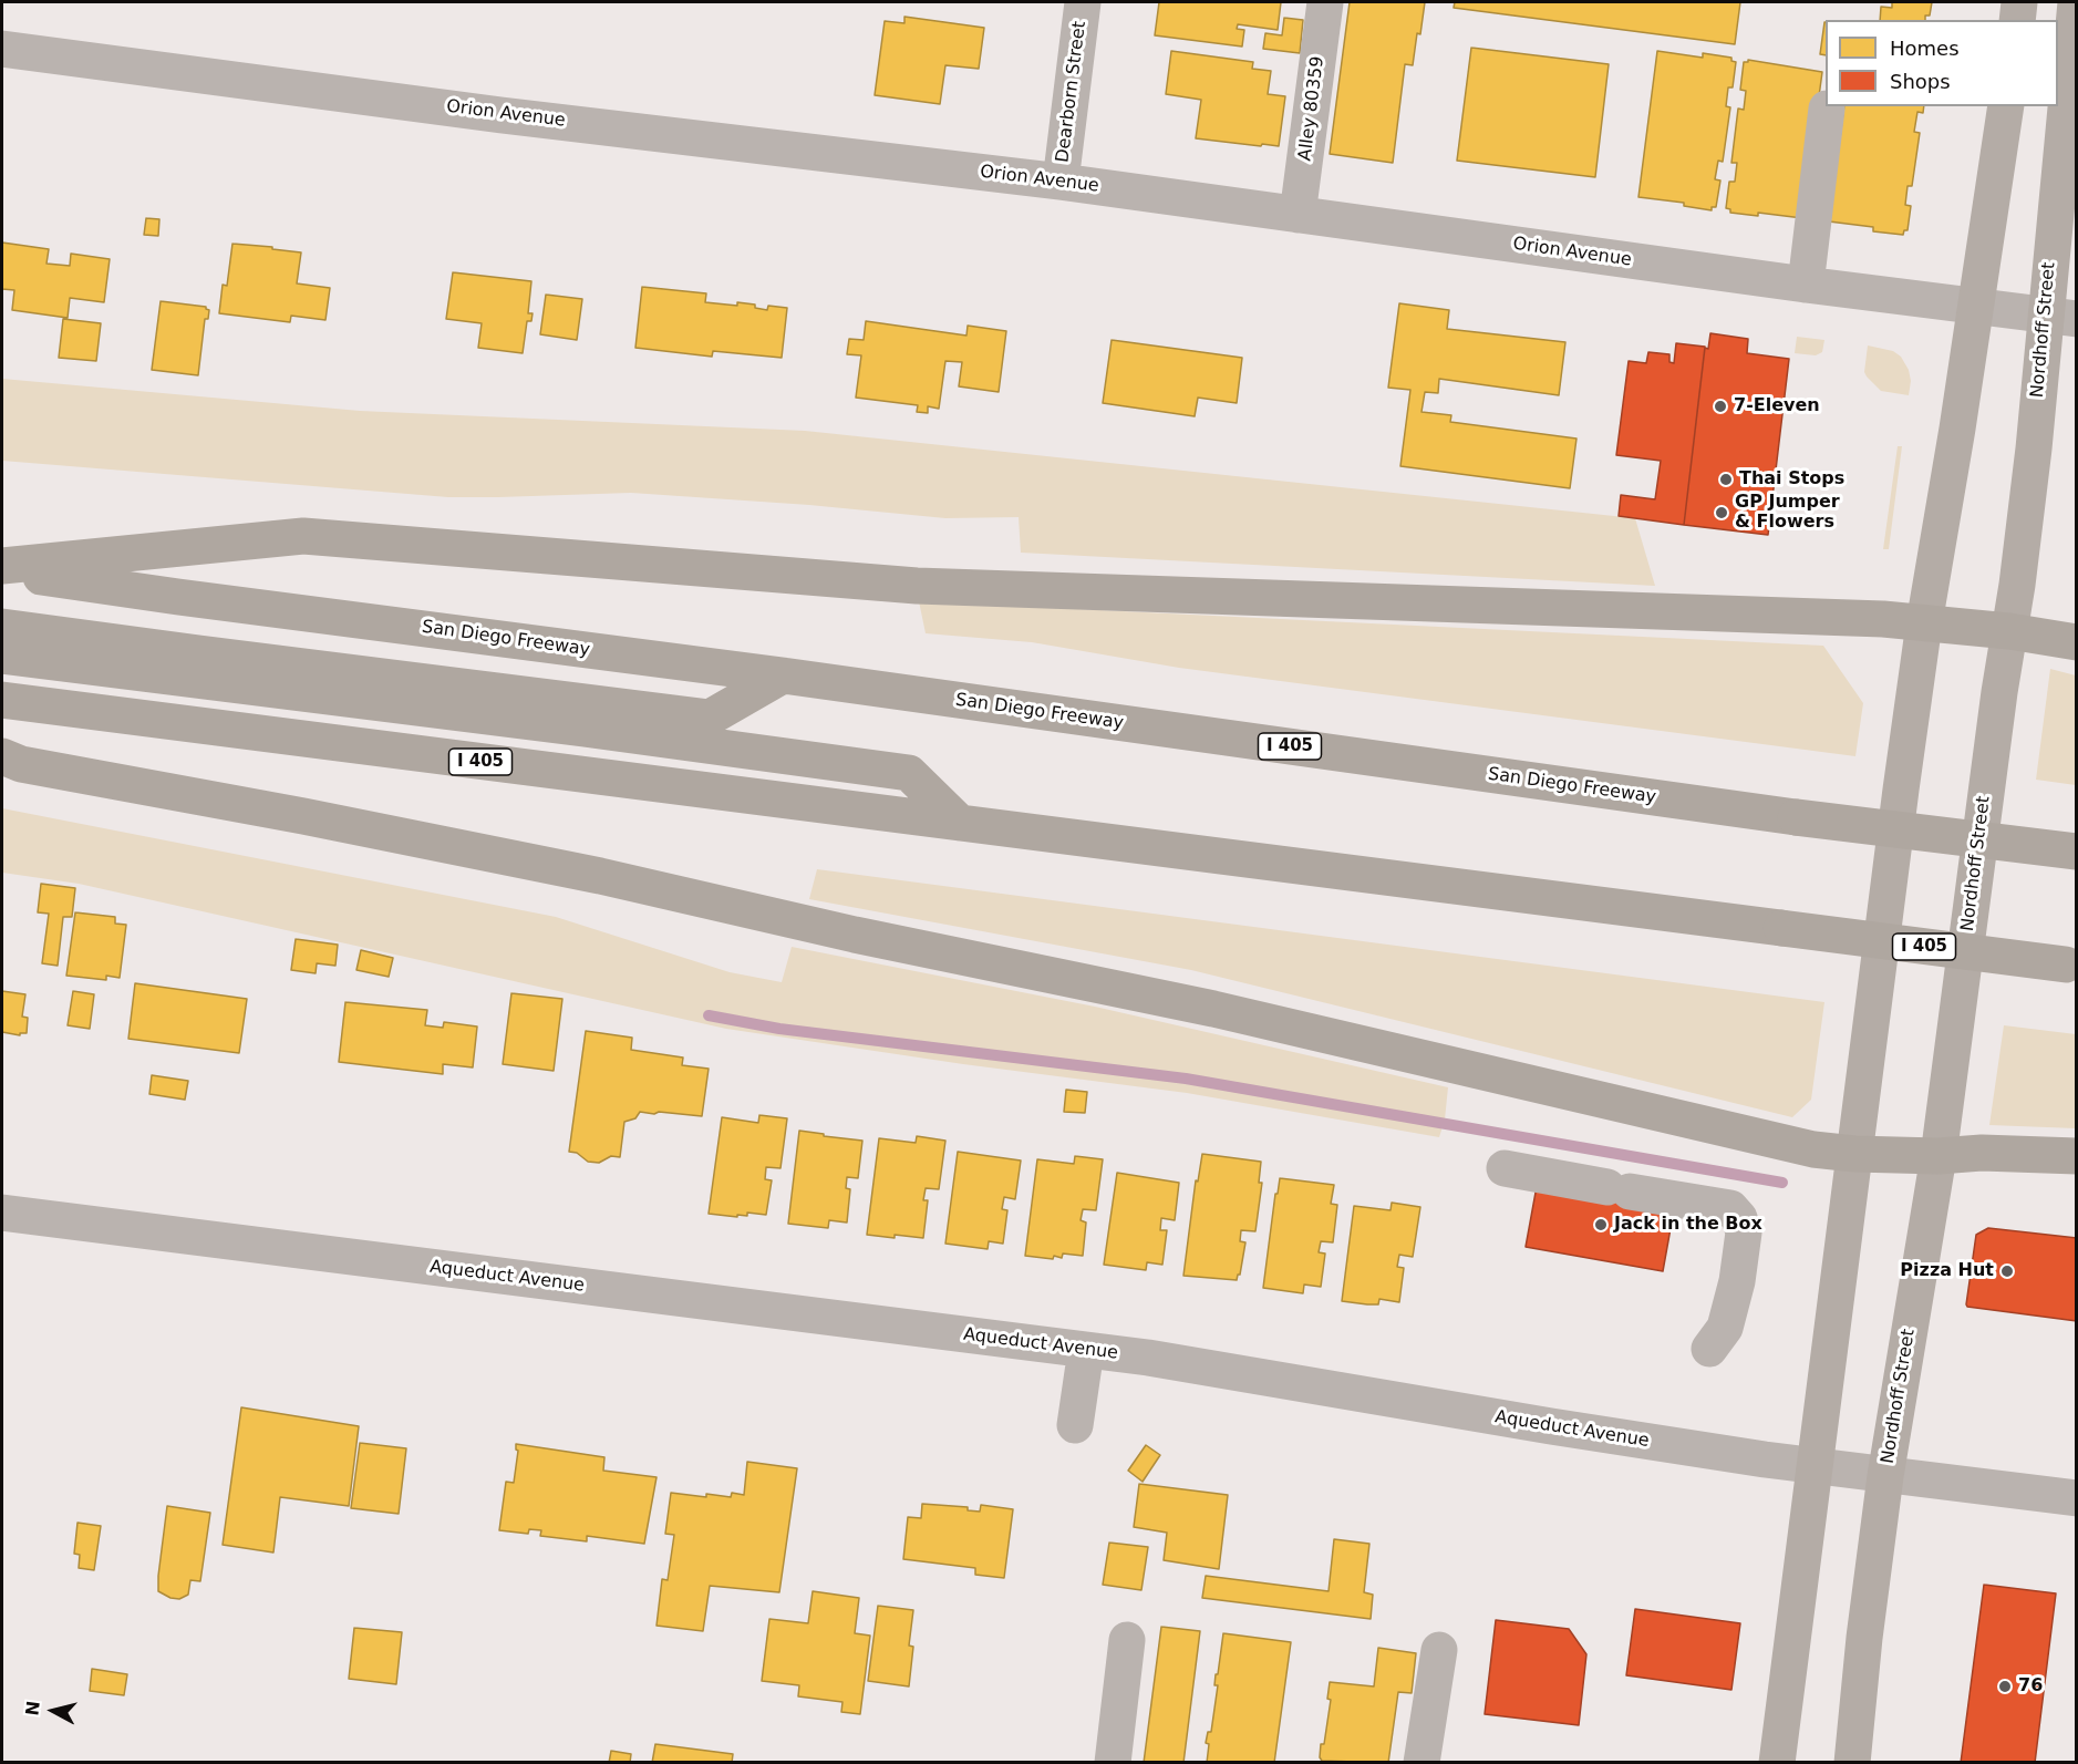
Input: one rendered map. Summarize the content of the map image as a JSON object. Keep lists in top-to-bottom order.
{
  "streets": {
    "highway": ["San Diego Freeway", "I 405"],
    "main road": ["Nordhoff Street"],
    "street": [
      "Dearborn Street",
      "Alley 80359",
      "Orion Avenue",
      "Aqueduct Avenue"
    ]
  },
  "crossings": [
    ["Dearborn Street", "Orion Avenue"],
    ["Alley 80359", "Orion Avenue"],
    ["Orion Avenue", "Nordhoff Street"],
    ["Nordhoff Street", "Aqueduct Avenue"]
  ],
  "places": [
    "7-Eleven",
    "Thai Stops",
    "GP Jumper & Flowers",
    "Jack in the Box",
    "Pizza Hut",
    "76"
  ],
  "legend": ["Homes", "Shops"],
  "north": "left"
}
